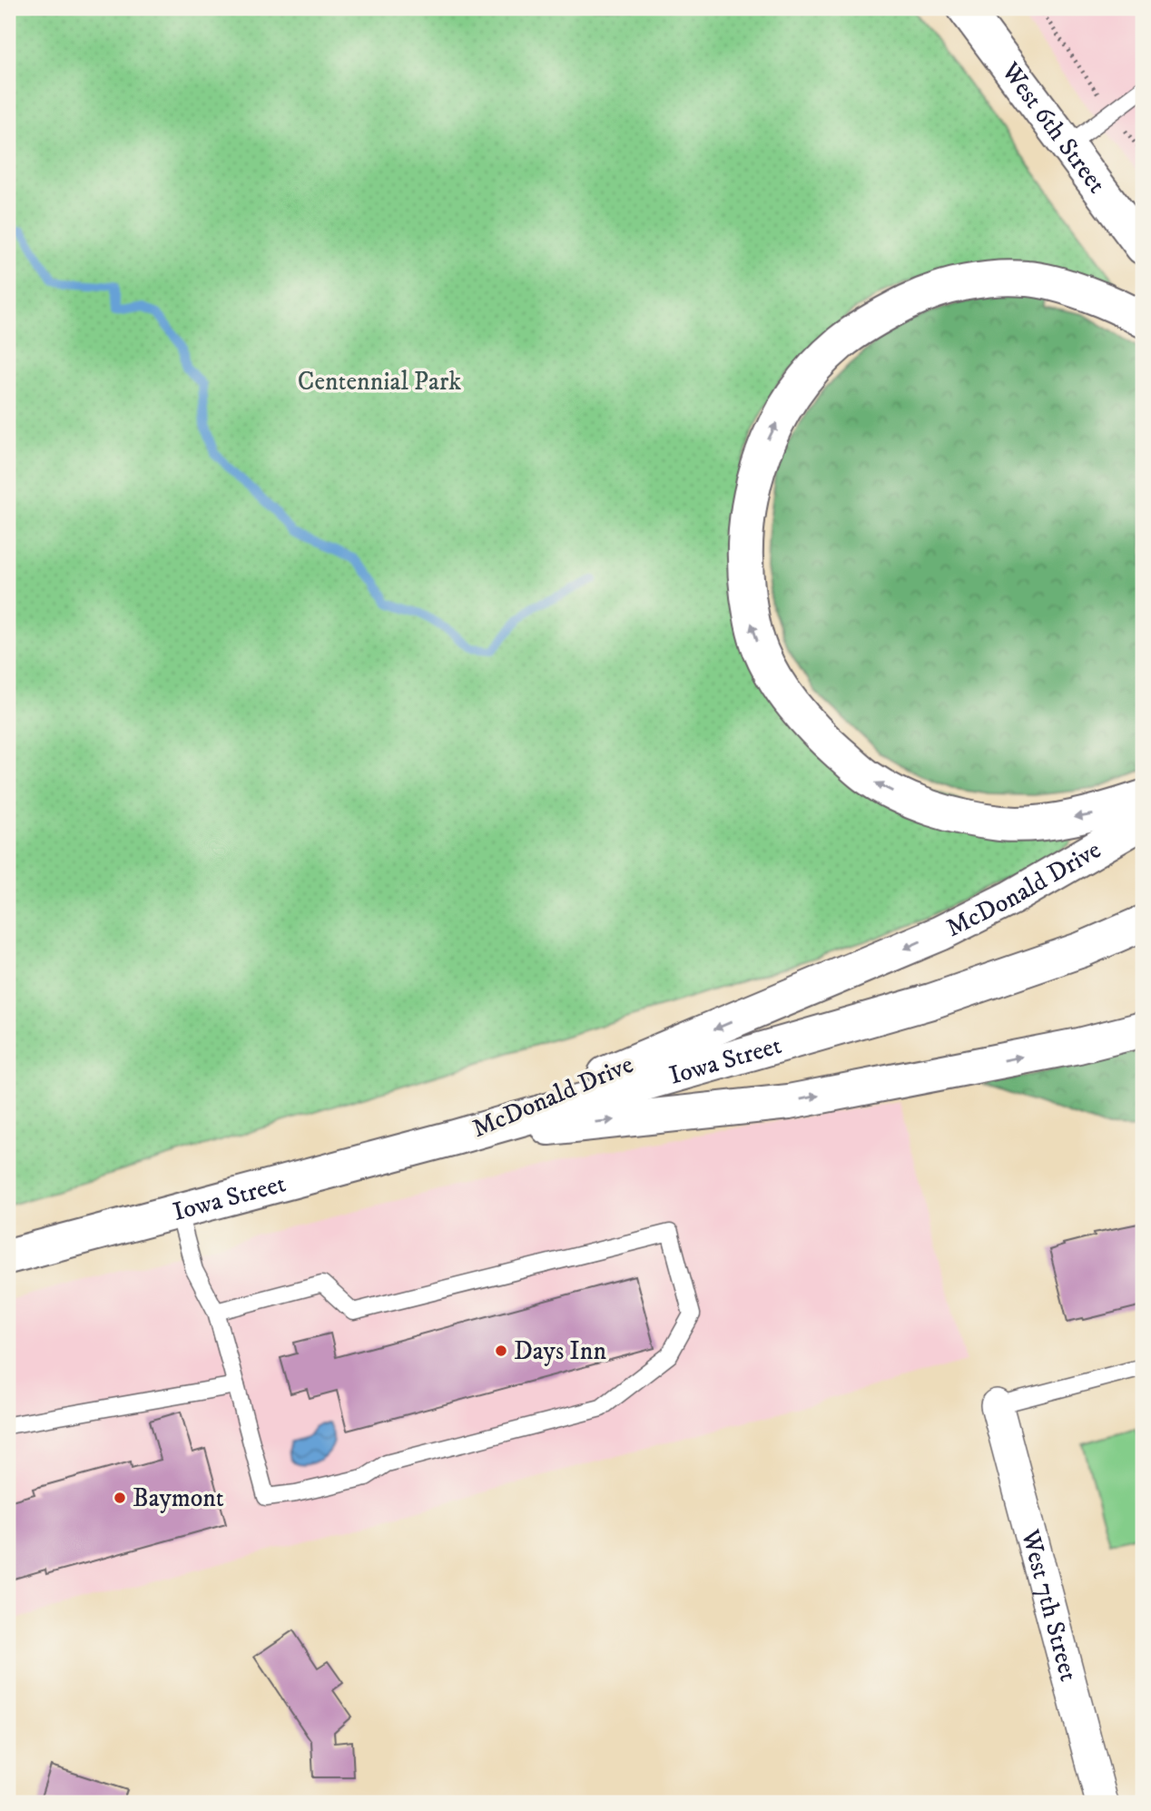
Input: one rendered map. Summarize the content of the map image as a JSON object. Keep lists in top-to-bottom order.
{
  "streets": {
    "main road": ["West 6th Street", "McDonald Drive", "Iowa Street"],
    "street": ["West 7th Street"]
  },
  "crossings": [
    ["McDonald Drive", "Iowa Street"]
  ],
  "parks": ["Centennial Park"],
  "places": ["Days Inn", "Baymont"]
}
